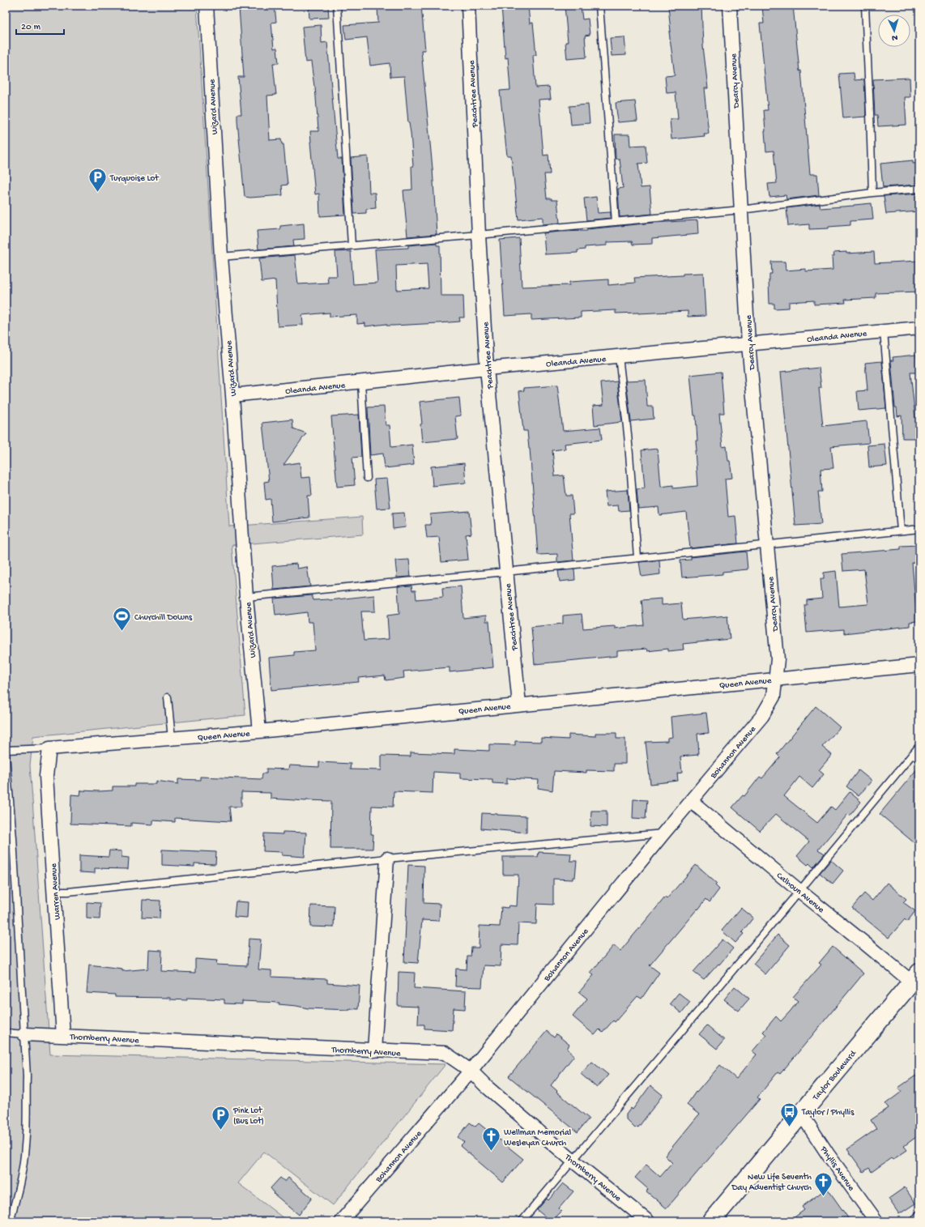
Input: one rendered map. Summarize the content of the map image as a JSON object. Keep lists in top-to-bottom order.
{
  "streets": {
    "main road": ["Taylor Boulevard"],
    "street": [
      "Dearcy Avenue",
      "Peachtree Avenue",
      "Wizard Avenue",
      "Oleanda Avenue",
      "Queen Avenue",
      "Bohannon Avenue",
      "Warren Avenue",
      "Calhoun Avenue",
      "Thornberry Avenue",
      "Phyllis Avenue"
    ]
  },
  "crossings": [
    ["Dearcy Avenue", "Oleanda Avenue"],
    ["Dearcy Avenue", "Queen Avenue"],
    ["Dearcy Avenue", "Bohannon Avenue"],
    ["Peachtree Avenue", "Oleanda Avenue"],
    ["Peachtree Avenue", "Queen Avenue"],
    ["Wizard Avenue", "Oleanda Avenue"],
    ["Wizard Avenue", "Queen Avenue"],
    ["Queen Avenue", "Bohannon Avenue"],
    ["Queen Avenue", "Warren Avenue"],
    ["Bohannon Avenue", "Calhoun Avenue"],
    ["Bohannon Avenue", "Thornberry Avenue"],
    ["Warren Avenue", "Thornberry Avenue"],
    ["Calhoun Avenue", "Taylor Boulevard"],
    ["Taylor Boulevard", "Phyllis Avenue"]
  ],
  "places": {
    "parking": ["Turquoise Lot", "Pink Lot (Bus Lot)"],
    "sports": ["Churchill Downs"],
    "bus stop": ["Taylor / Phyllis"],
    "church": ["Wellman Memorial Wesleyan Church", "New Life Seventh Day Adventist Church"]
  },
  "scale_bar": "20 m",
  "north": "bottom"
}
